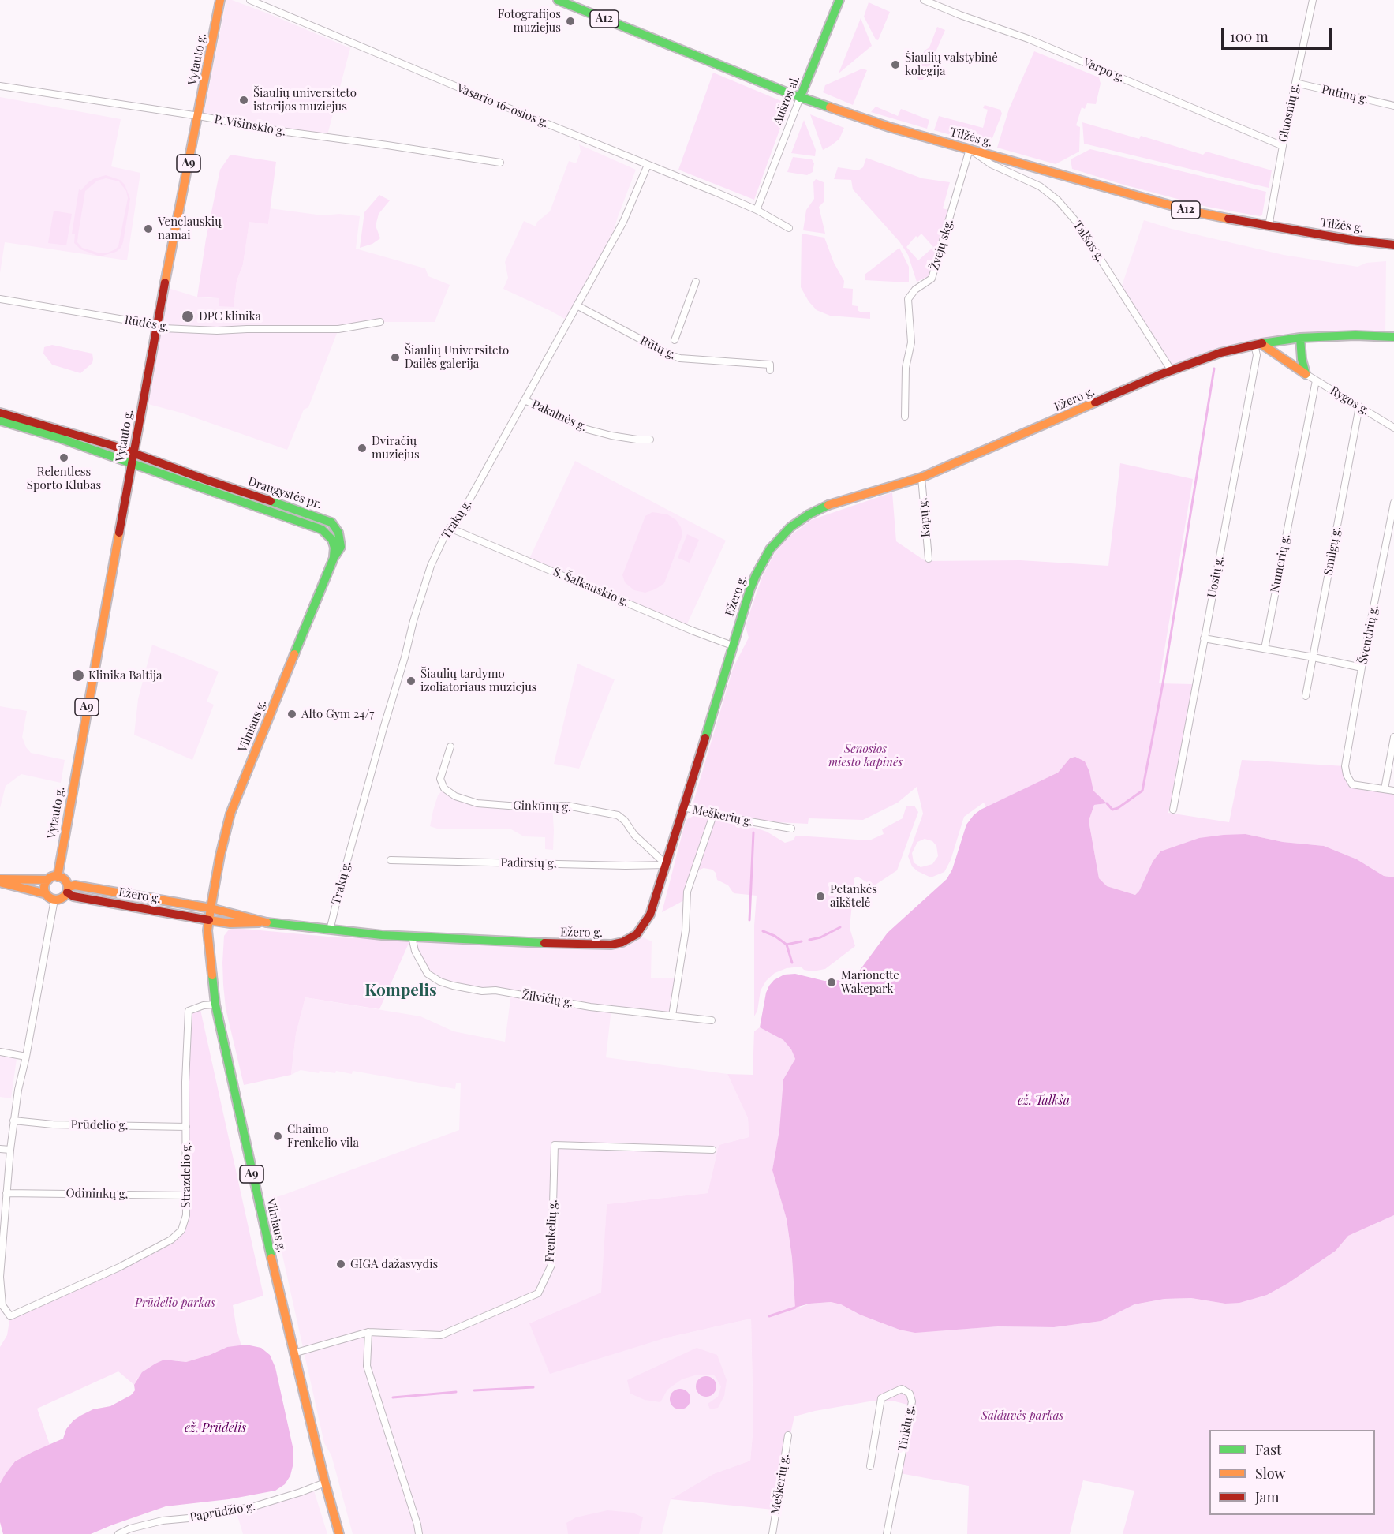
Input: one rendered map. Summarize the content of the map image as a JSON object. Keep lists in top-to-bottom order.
{
  "streets": {
    "main road": [
      "A12",
      "Vytauto g.",
      "Aušros al.",
      "Tilžės g.",
      "A9",
      "Ežero g.",
      "Draugystės pr.",
      "Vilniaus g."
    ],
    "street": [
      "Varpo g.",
      "Putinų g.",
      "Vasario 16-osios g.",
      "Gluosnių g.",
      "P. Višinskio g.",
      "Talšos g.",
      "Žvejų skg.",
      "Rūdės g.",
      "Rūtų g.",
      "Rygos g.",
      "Pakalnės g.",
      "Kapų g.",
      "Trakų g.",
      "Smilgų g.",
      "Numerių g.",
      "Uosių g.",
      "S. Šalkauskio g.",
      "Švendrių g.",
      "Ginkūnų g.",
      "Meškerių g.",
      "Padirsių g.",
      "Žilvičių g.",
      "Prūdelio g.",
      "Strazdelio g.",
      "Odininkų g.",
      "Frenkelių g.",
      "Tinklų g.",
      "Paprūdžio g."
    ]
  },
  "crossings": [
    ["Vytauto g.", "P. Višinskio g."],
    ["Vytauto g.", "Rūdės g."],
    ["Vytauto g.", "Ežero g."],
    ["Vytauto g.", "Draugystės pr."],
    ["Varpo g.", "Gluosnių g."],
    ["Putinų g.", "Gluosnių g."],
    ["Aušros al.", "Vasario 16-osios g."],
    ["Aušros al.", "Tilžės g."],
    ["Vasario 16-osios g.", "Trakų g."],
    ["Gluosnių g.", "Tilžės g."],
    ["Tilžės g.", "Talšos g."],
    ["Tilžės g.", "Žvejų skg."],
    ["A9", "Ežero g."],
    ["A9", "Vilniaus g."],
    ["Talšos g.", "Žvejų skg."],
    ["Talšos g.", "Ežero g."],
    ["Rūtų g.", "Trakų g."],
    ["Ežero g.", "Kapų g."],
    ["Ežero g.", "Trakų g."],
    ["Ežero g.", "Uosių g."],
    ["Ežero g.", "S. Šalkauskio g."],
    ["Ežero g.", "Vilniaus g."],
    ["Ežero g.", "Ginkūnų g."],
    ["Ežero g.", "Meškerių g."],
    ["Ežero g.", "Padirsių g."],
    ["Ežero g.", "Žilvičių g."],
    ["Rygos g.", "Smilgų g."],
    ["Rygos g.", "Numerių g."],
    ["Pakalnės g.", "Trakų g."],
    ["Draugystės pr.", "Vilniaus g."],
    ["Trakų g.", "S. Šalkauskio g."],
    ["Vilniaus g.", "Strazdelio g."],
    ["Vilniaus g.", "Frenkelių g."],
    ["Vilniaus g.", "Paprūdžio g."],
    ["Ginkūnų g.", "Padirsių g."],
    ["Prūdelio g.", "Strazdelio g."],
    ["Strazdelio g.", "Odininkų g."]
  ],
  "districts": ["Kompelis"],
  "water": ["ež. Talkša", "ež. Prūdelis"],
  "parks": ["Senosios miesto kapinės", "Prūdelio parkas", "Salduvės parkas"],
  "places": [
    "Fotografijos muziejus",
    "Šiaulių valstybinė kolegija",
    "Šiaulių universiteto istorijos muziejus",
    "Venclauskių namai",
    "DPC klinika",
    "Šiaulių Universiteto Dailės galerija",
    "Dviračių muziejus",
    "Relentless Sporto Klubas",
    "Klinika Baltija",
    "Šiaulių tardymo izoliatoriaus muziejus",
    "Alto Gym 24/7",
    "Petankės aikštelė",
    "Marionette Wakepark",
    "Chaimo Frenkelio vila",
    "GIGA dažasvydis"
  ],
  "legend": ["Fast", "Slow", "Jam"],
  "scale_bar": "100 m"
}
